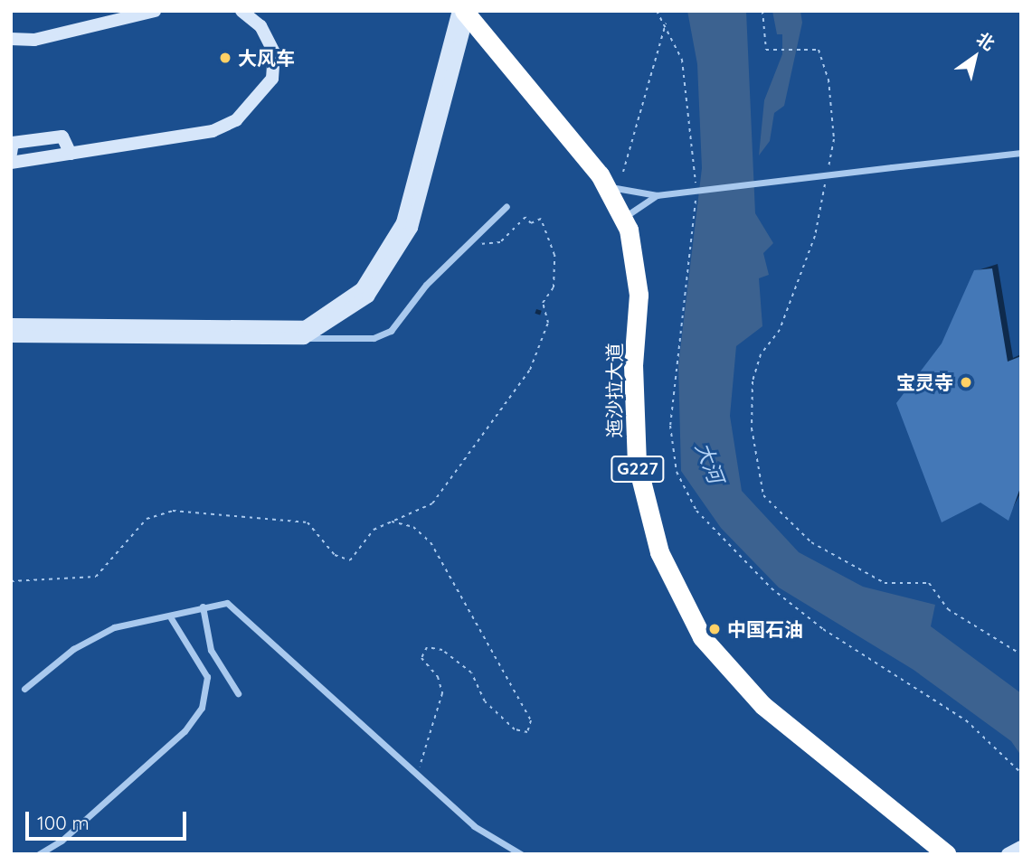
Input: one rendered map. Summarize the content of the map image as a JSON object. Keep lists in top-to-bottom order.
{
  "streets": {
    "highway": ["迤沙拉大道", "G227"]
  },
  "water": ["大河"],
  "places": ["大风车", "宝灵寺", "中国石油"],
  "scale_bar": "100 m",
  "north": "top right"
}
